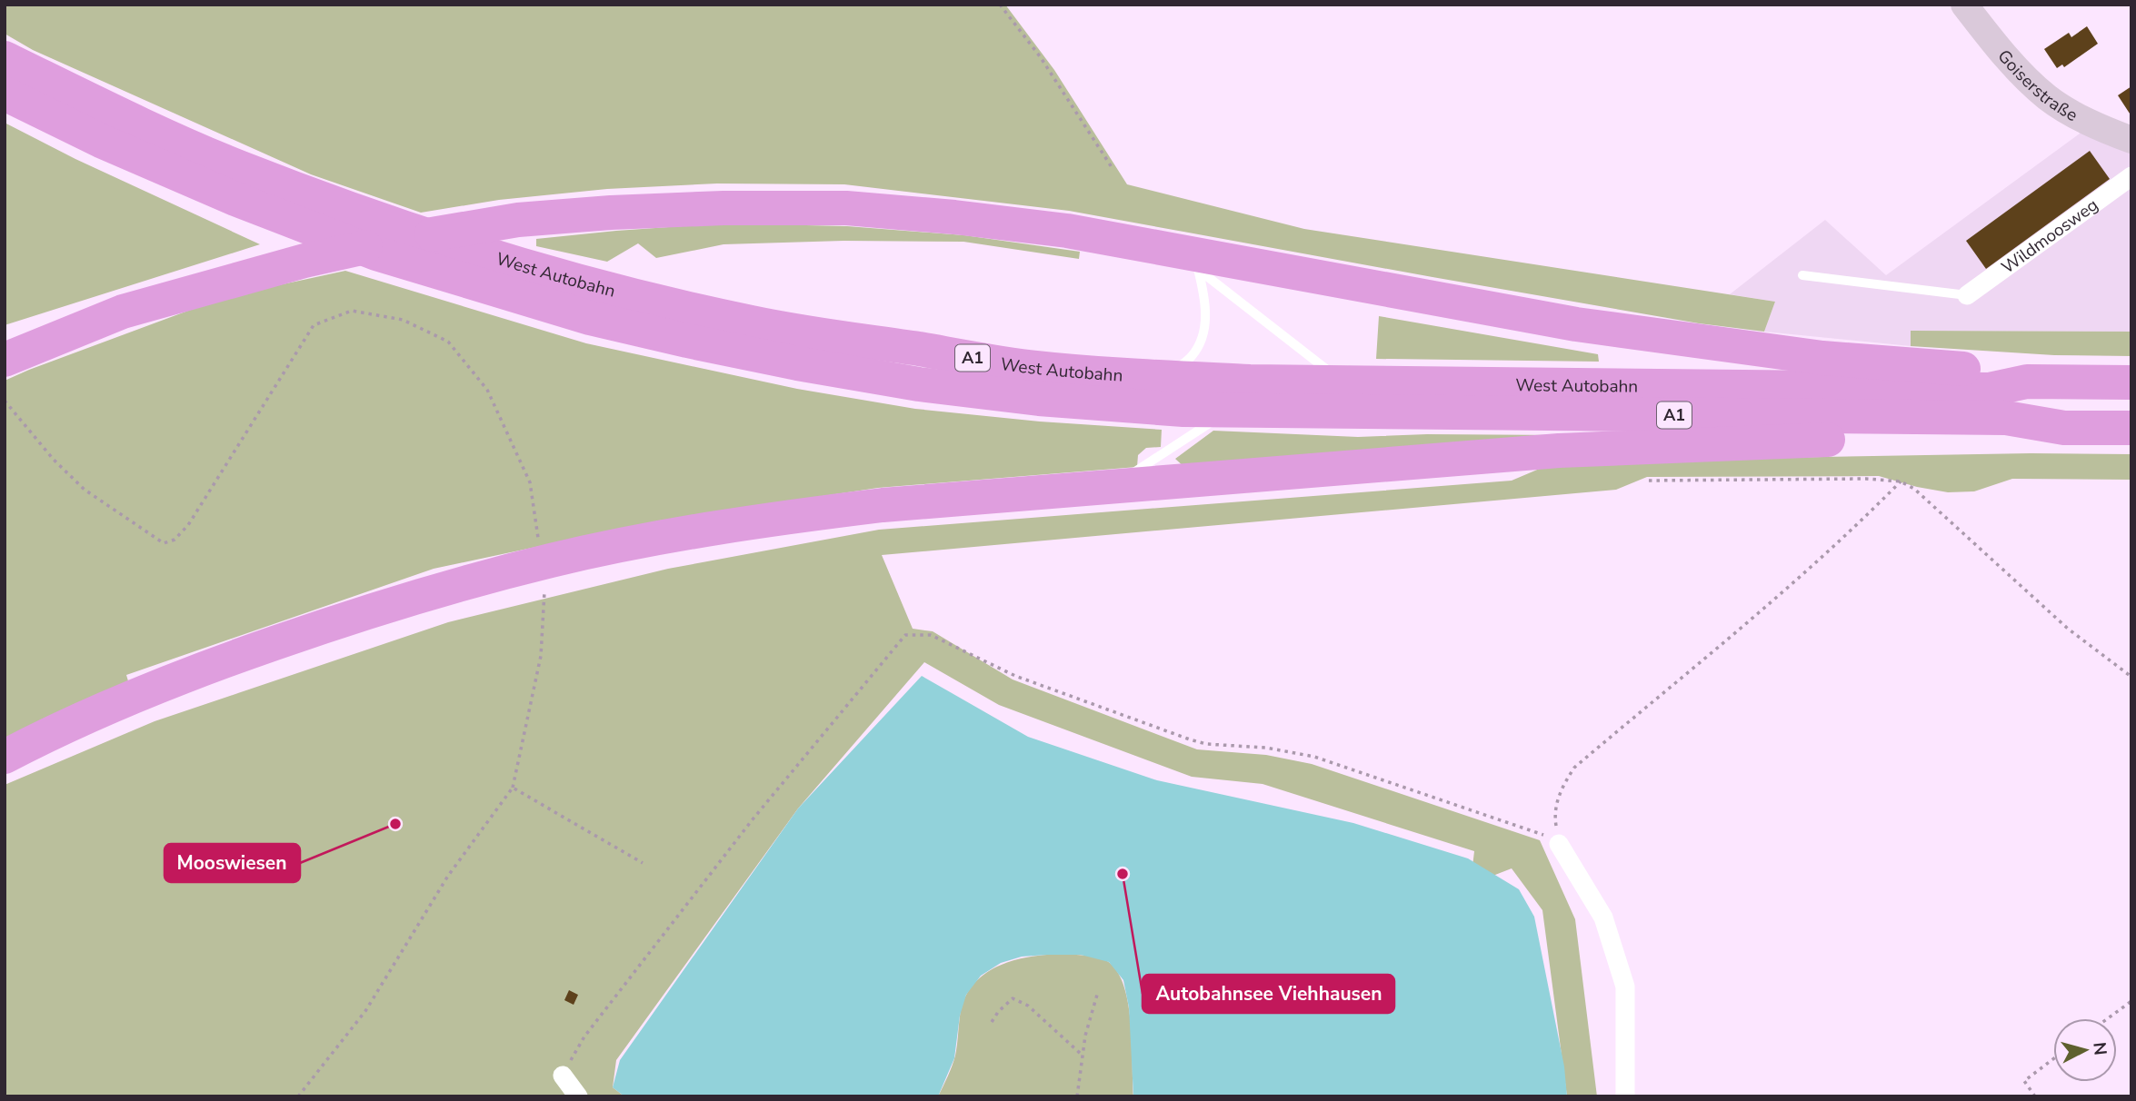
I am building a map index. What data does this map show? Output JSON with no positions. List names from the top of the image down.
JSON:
{
  "streets": {
    "highway": ["West Autobahn", "A1"],
    "street": ["Goiserstraße", "Wildmoosweg"]
  },
  "places": ["Mooswiesen", "Autobahnsee Viehhausen"],
  "north": "right"
}
